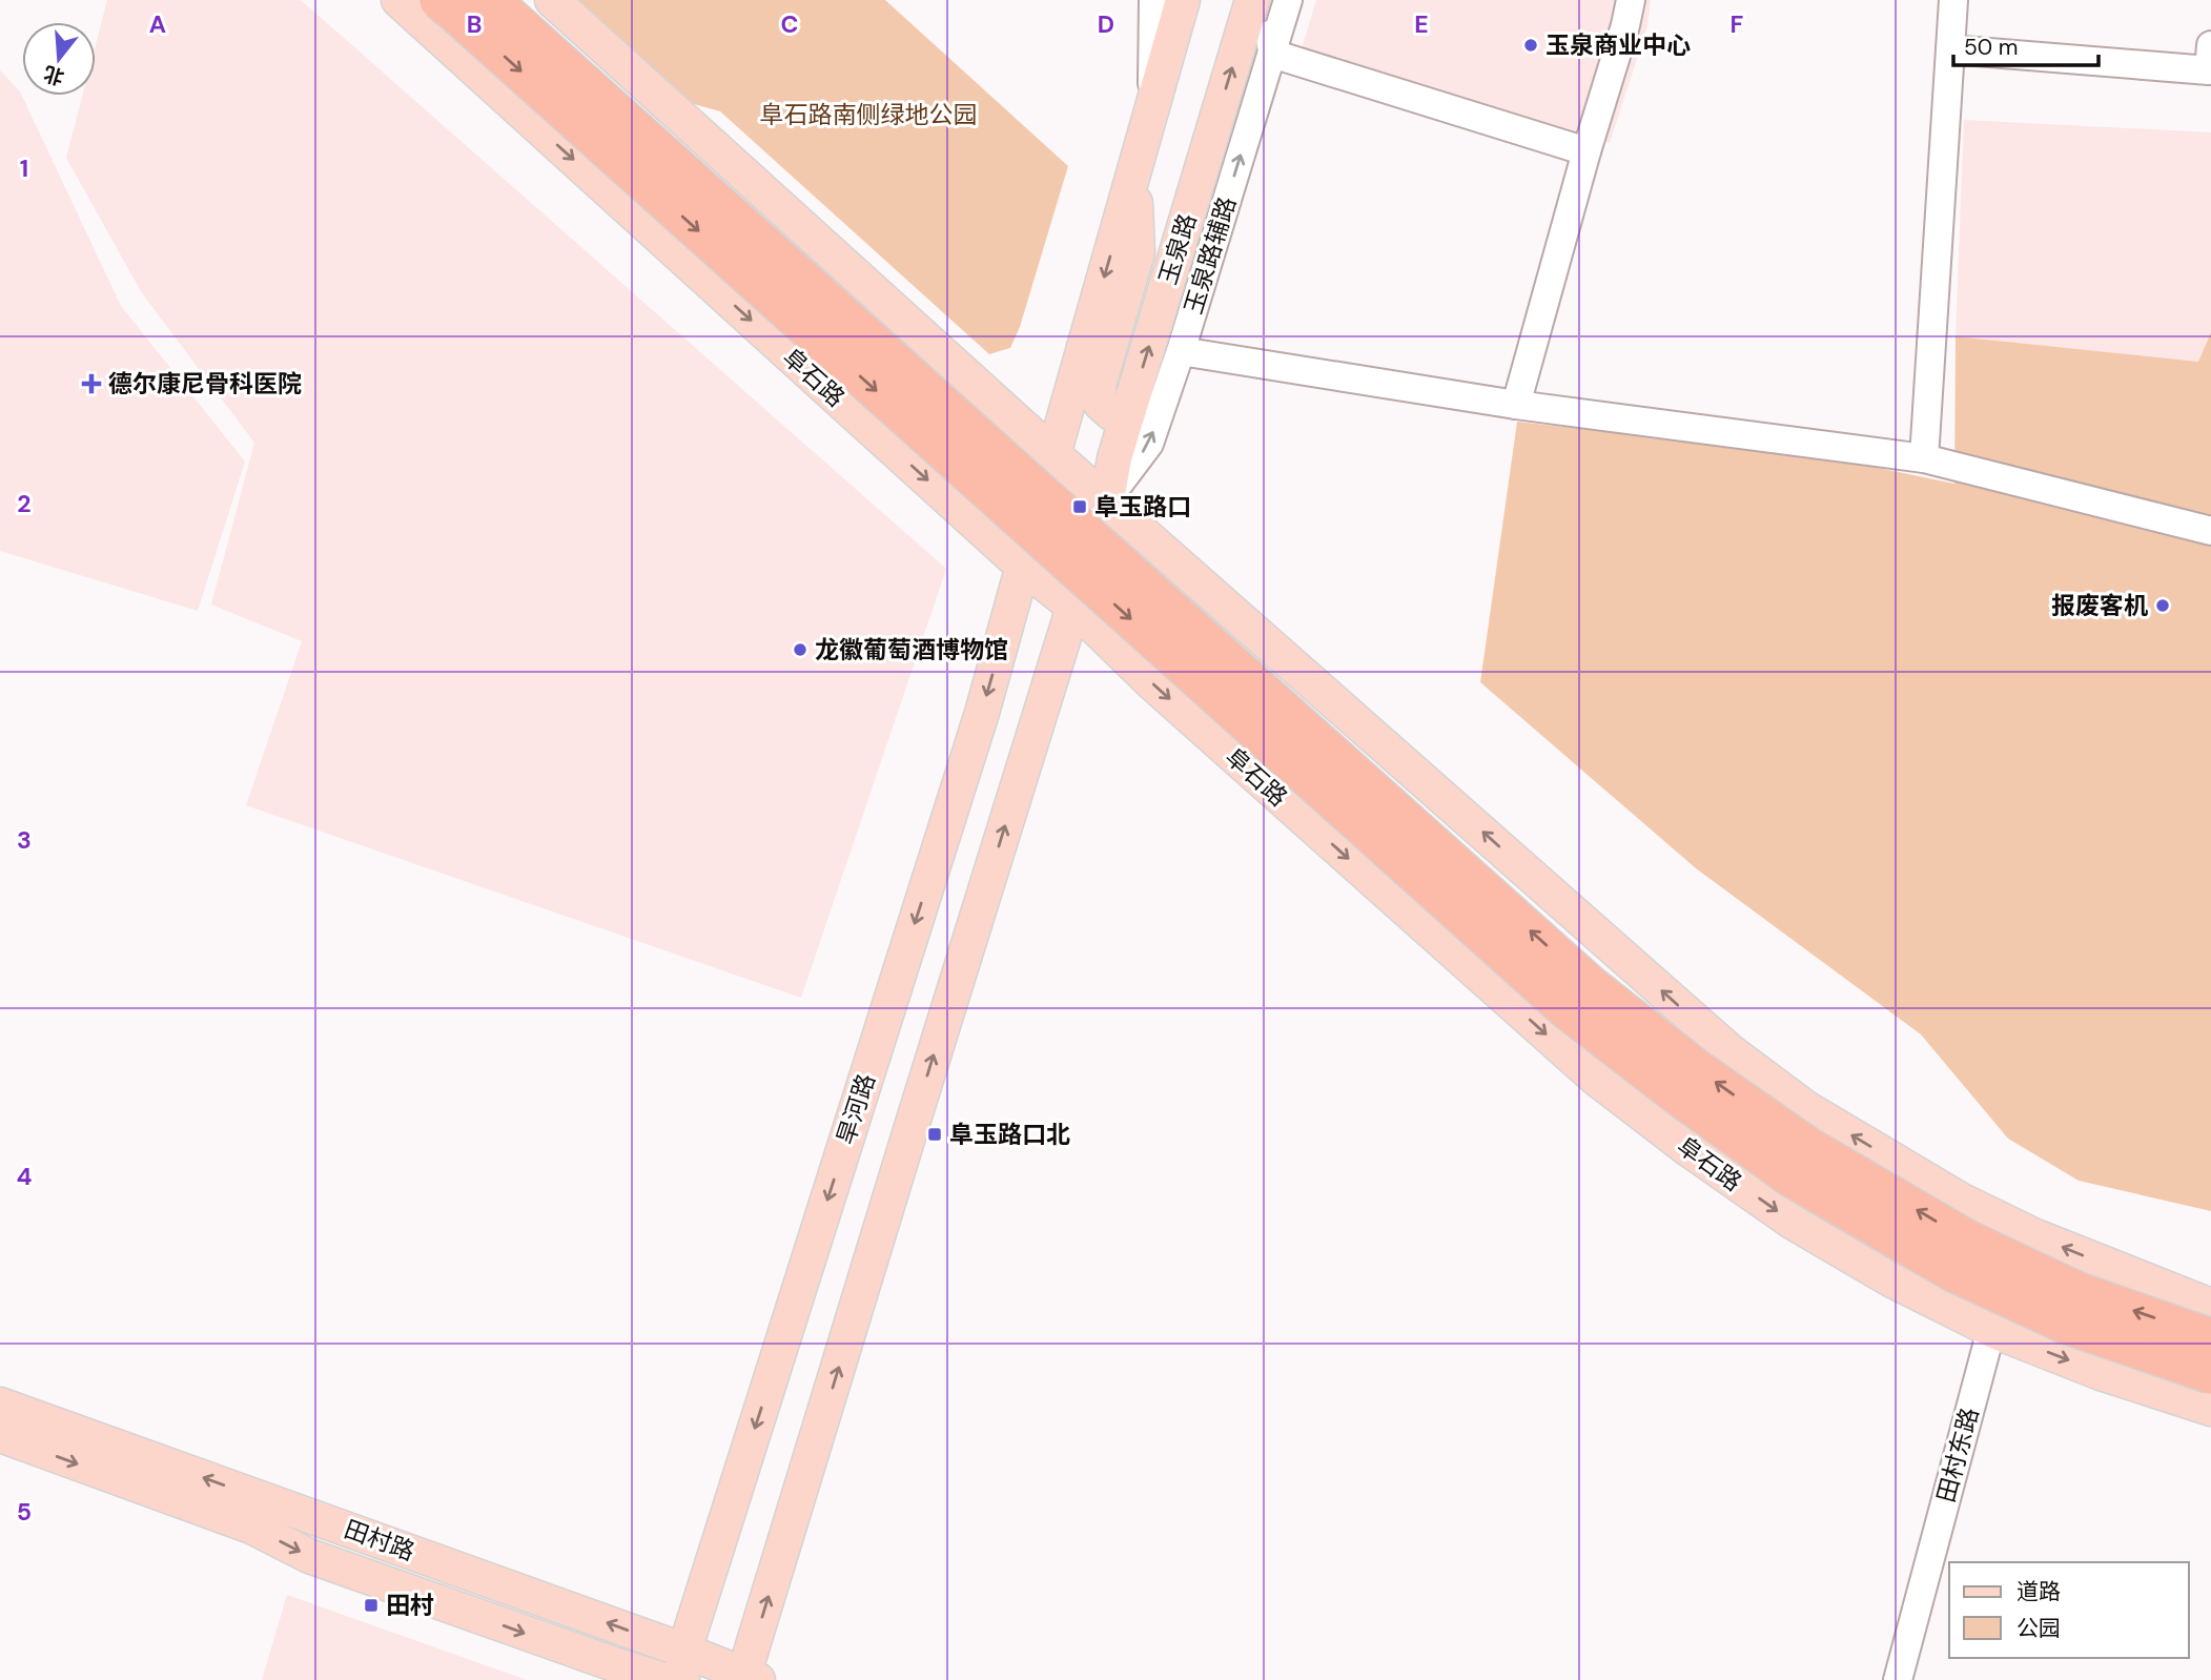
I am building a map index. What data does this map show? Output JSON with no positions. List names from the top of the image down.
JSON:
{
  "streets": {
    "highway": ["阜石路"],
    "main road": ["玉泉路", "旱河路", "田村路"],
    "street": ["玉泉路辅路", "田村东路"]
  },
  "crossings": [
    ["玉泉路", "玉泉路辅路"],
    ["玉泉路", "阜石路"],
    ["阜石路", "旱河路"],
    ["阜石路", "田村东路"],
    ["旱河路", "田村路"]
  ],
  "one_way": ["玉泉路辅路"],
  "parks": ["阜石路南侧绿地公园"],
  "places": {
    "other": ["玉泉商业中心", "报废客机", "龙徽葡萄酒博物馆"],
    "health": ["德尔康尼骨科医院"],
    "transit": ["阜玉路口", "阜玉路口北", "田村"]
  },
  "legend": ["道路", "公园"],
  "scale_bar": "50 m",
  "north": "bottom",
  "grid": {
    "columns": [
      "A",
      "B",
      "C",
      "D",
      "E",
      "F"
    ],
    "rows": [
      "1",
      "2",
      "3",
      "4",
      "5"
    ]
  }
}
